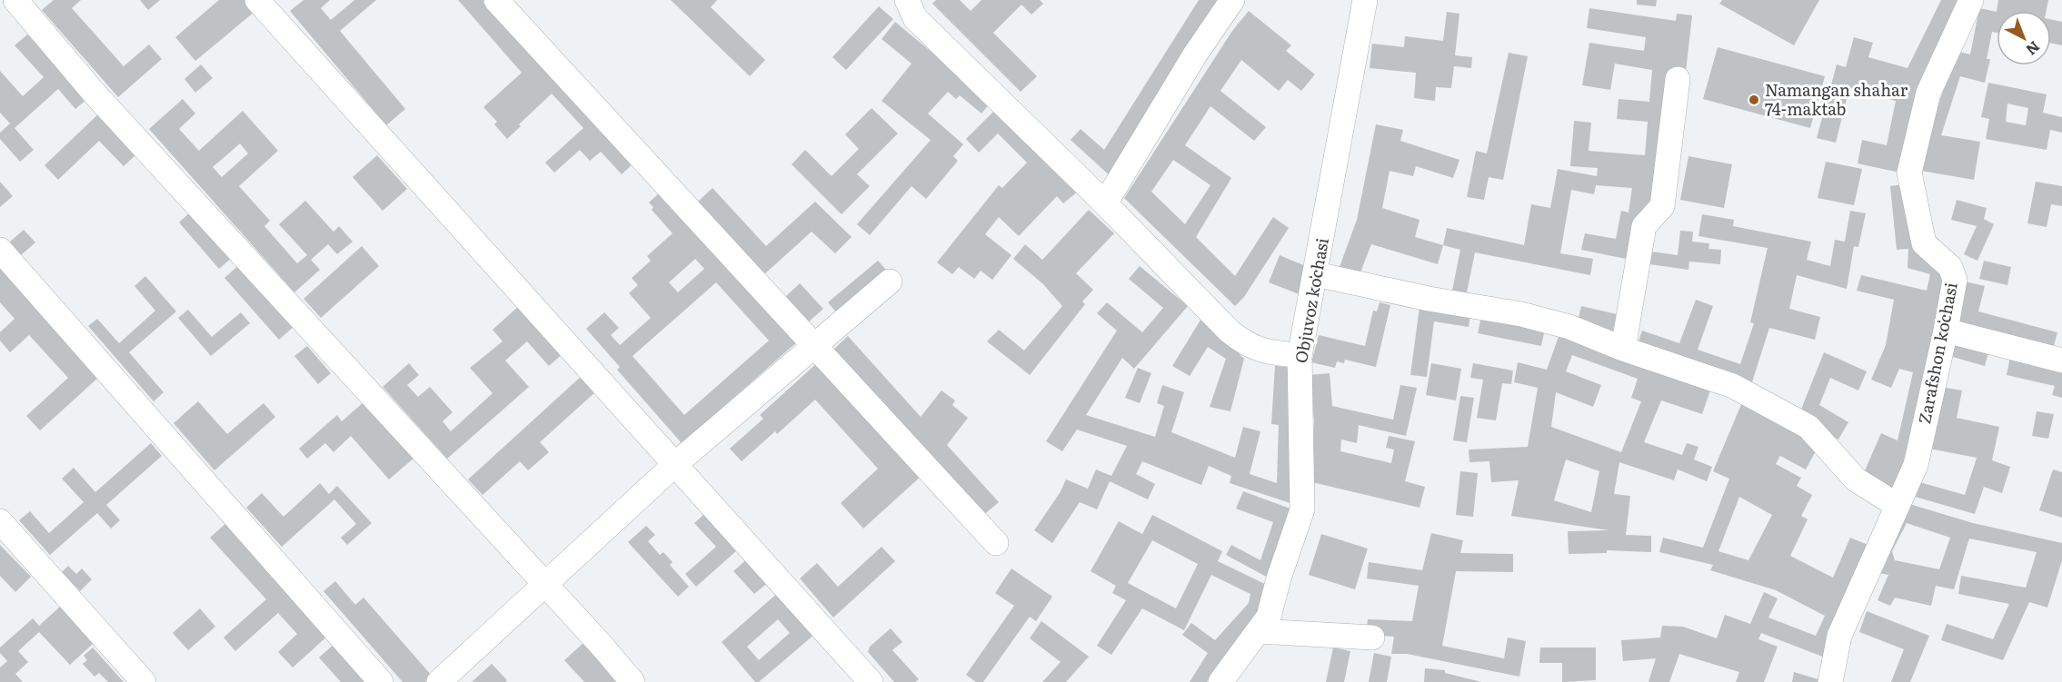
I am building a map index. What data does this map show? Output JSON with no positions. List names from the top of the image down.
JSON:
{
  "streets": {
    "street": ["Objuvoz koʻchasi", "Zarafshon koʻchasi"]
  },
  "places": ["Namangan shahar 74-maktab"],
  "north": "bottom right"
}
